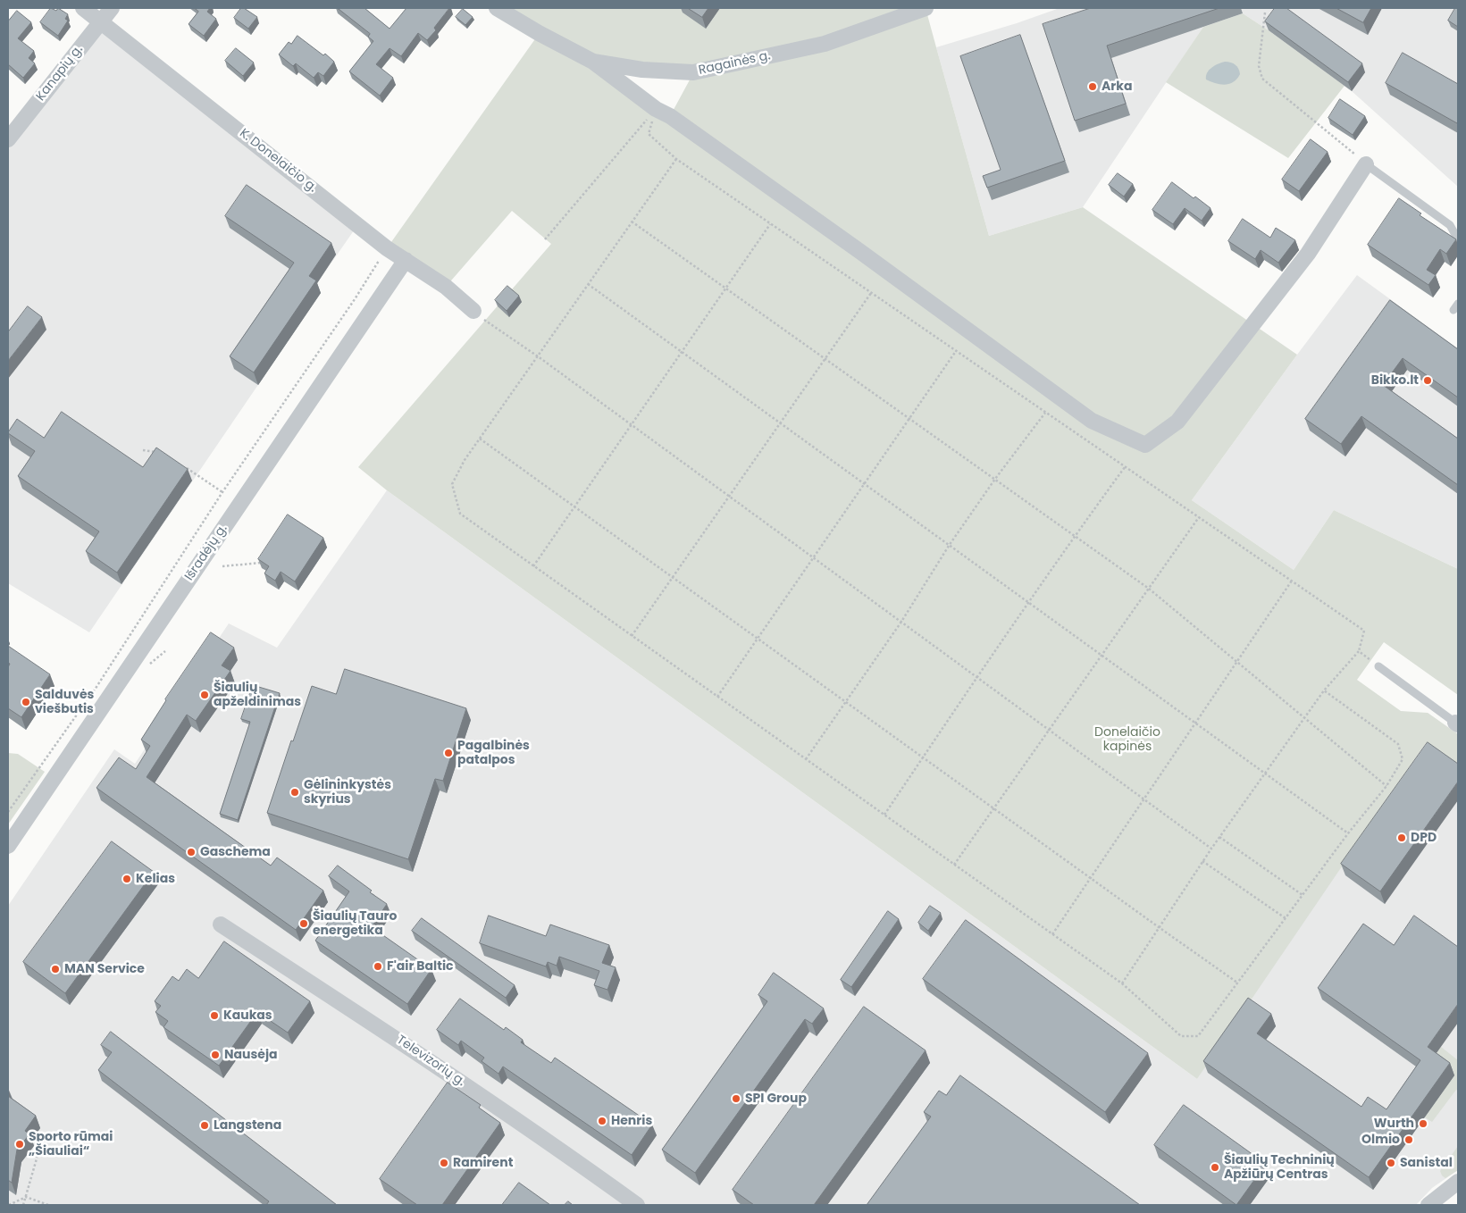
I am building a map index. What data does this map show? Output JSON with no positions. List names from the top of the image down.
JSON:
{
  "streets": {
    "street": [
      "Ragainės g.",
      "Kanapių g.",
      "K. Donelaičio g.",
      "Išradėjų g.",
      "Televizorių g."
    ]
  },
  "crossings": [
    ["Kanapių g.", "K. Donelaičio g."],
    ["K. Donelaičio g.", "Išradėjų g."]
  ],
  "parks": ["Donelaičio kapinės"],
  "places": [
    "Arka",
    "Bikko.lt",
    "Šiaulių apželdinimas",
    "Salduvės viešbutis",
    "Pagalbinės patalpos",
    "Gėlininkystės skyrius",
    "DPD",
    "Gaschema",
    "Kelias",
    "Šiaulių Tauro energetika",
    "F'air Baltic",
    "MAN Service",
    "Kaukas",
    "Nausėja",
    "SPI Group",
    "Henris",
    "Wurth",
    "Langstena",
    "Olmio",
    "Sporto rūmai „Šiauliai“",
    "Ramirent",
    "Sanistal",
    "Šiaulių Techninių Apžiūrų Centras"
  ]
}
